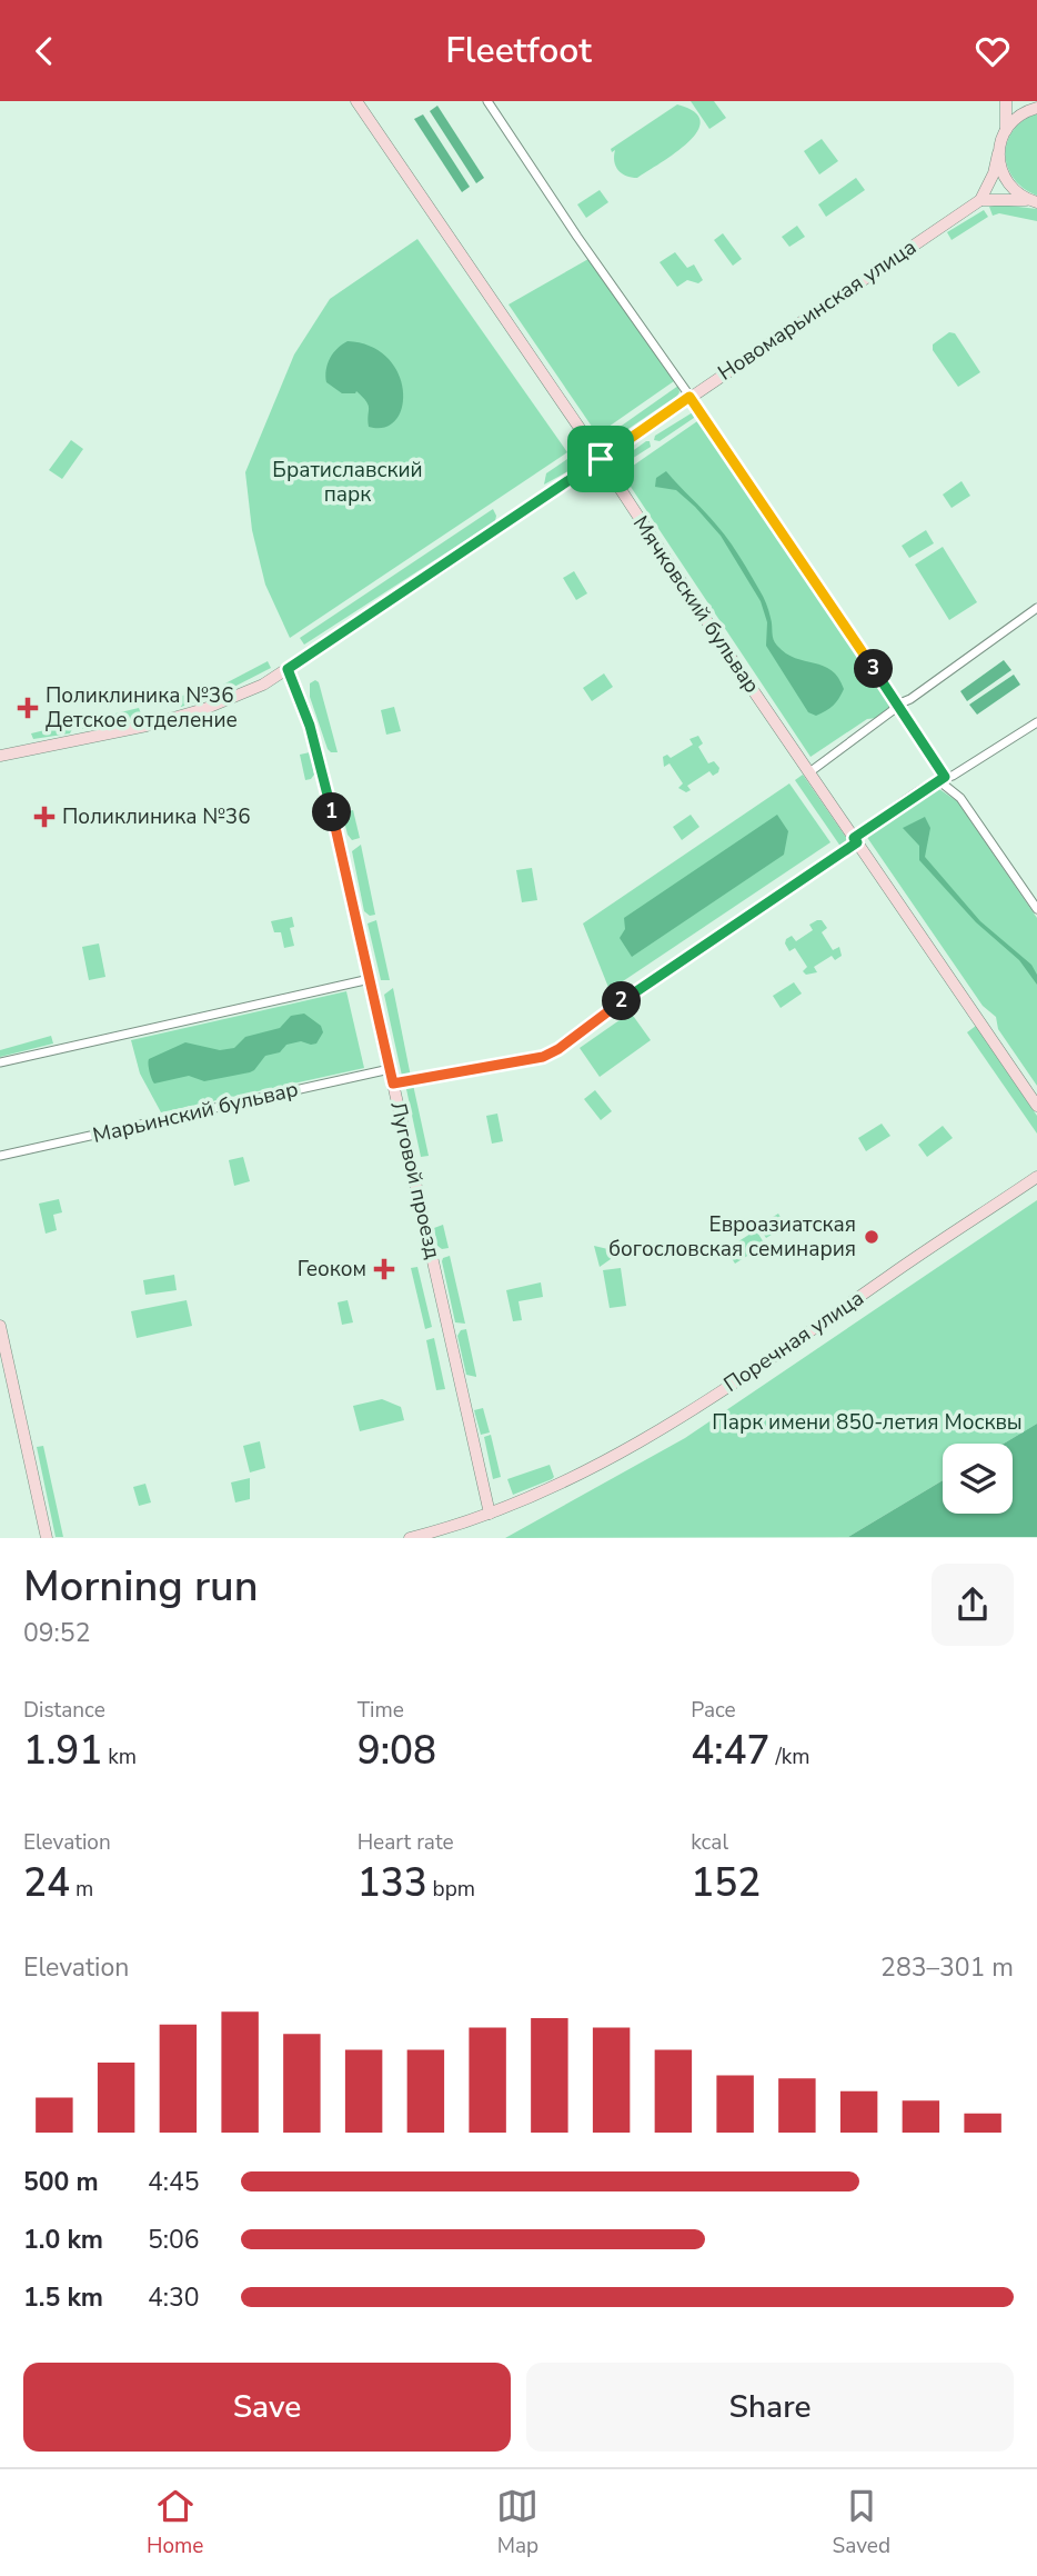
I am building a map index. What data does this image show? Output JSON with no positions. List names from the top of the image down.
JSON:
{
  "streets": {
    "street": [
      "Новомарьинская улица",
      "Мячковский бульвар",
      "Марьинский бульвар",
      "Луговой проезд",
      "Поречная улица"
    ]
  },
  "crossings": [
    ["Новомарьинская улица", "Мячковский бульвар"],
    ["Новомарьинская улица", "Луговой проезд"],
    ["Марьинский бульвар", "Луговой проезд"],
    ["Луговой проезд", "Поречная улица"]
  ],
  "parks": ["Братиславский парк", "Парк имени 850-летия Москвы"],
  "places": {
    "health": ["Поликлиника №36 Детское отделение", "Поликлиника №36", "Геоком"],
    "other": ["Евроазиатская богословская семинария"]
  },
  "page": {
    "header": "Fleetfoot",
    "pins": ["3", "1", "2"],
    "heading": ["Morning run", "09:52"],
    "stats": [
      ["Distance", "1.91 km"],
      ["Time", "9:08"],
      ["Pace", "4:47 /km"],
      ["Elevation", "24 m"],
      ["Heart rate", "133 bpm"],
      ["kcal", "152"]
    ],
    "chart": ["Elevation", "283–301 m"],
    "list": [
      {
        "name": "500 m",
        "note": "4:45"
      },
      {
        "name": "1.0 km",
        "note": "5:06"
      },
      {
        "name": "1.5 km",
        "note": "4:30"
      }
    ],
    "buttons": ["Save", "Share"],
    "tabs": ["Home", "Map", "Saved"]
  }
}
